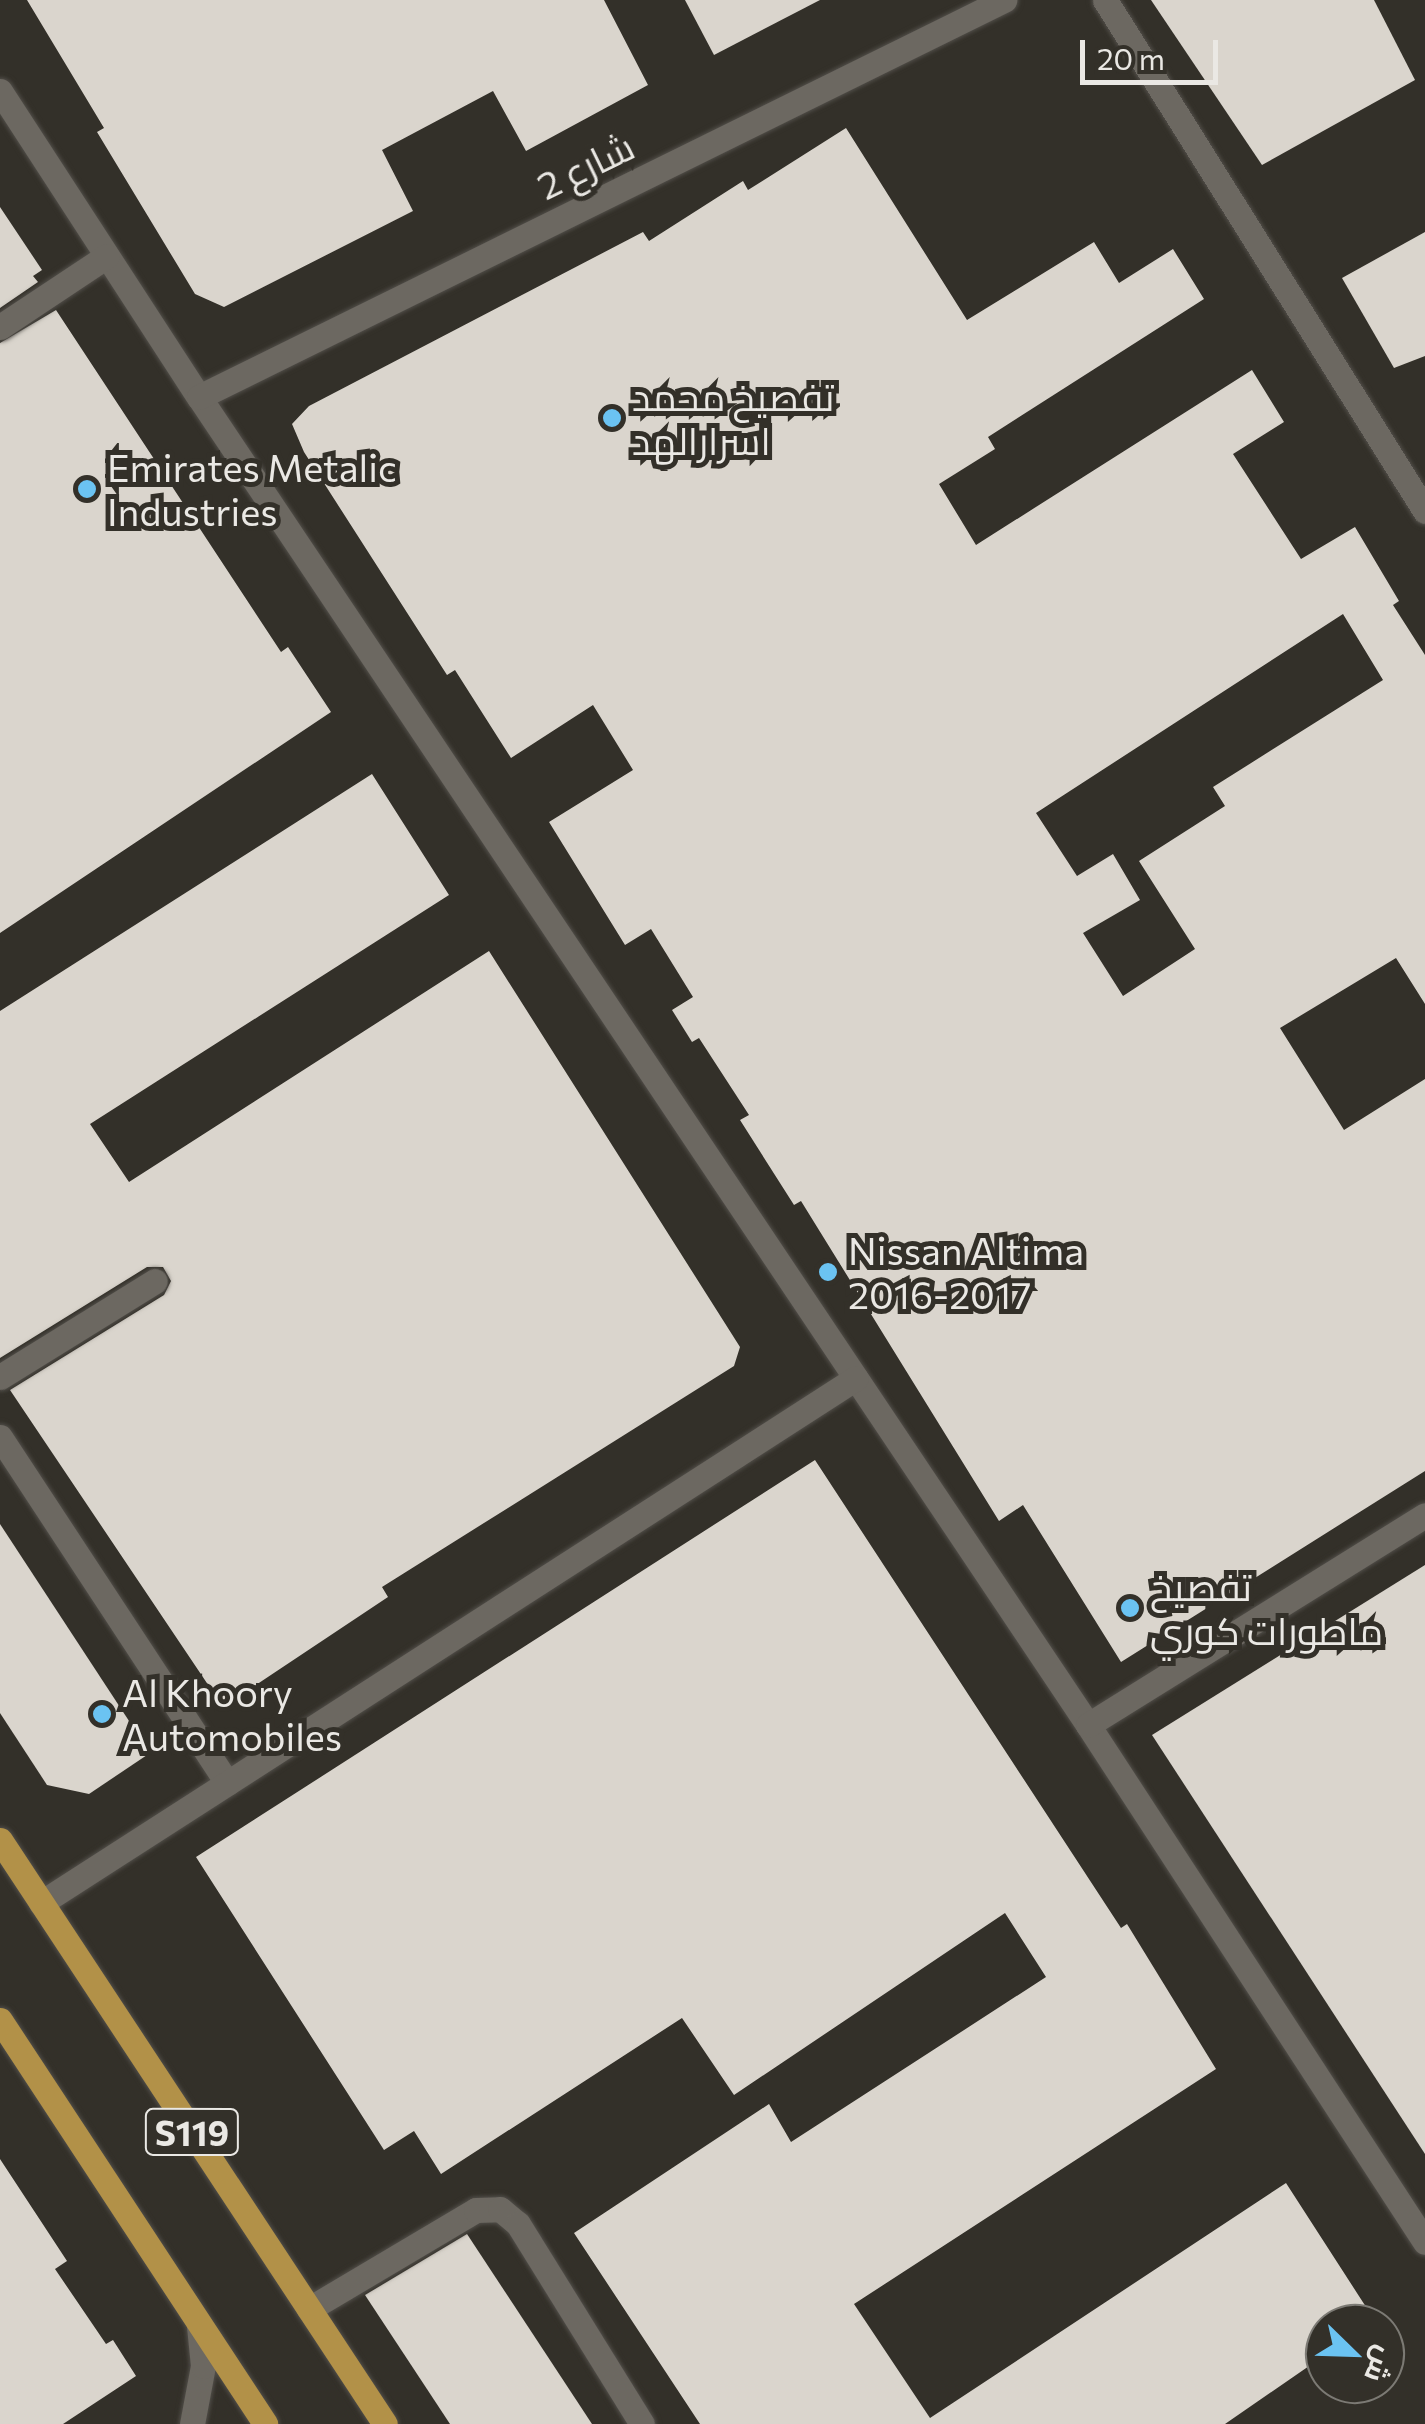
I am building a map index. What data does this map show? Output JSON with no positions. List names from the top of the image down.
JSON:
{
  "streets": {
    "main road": ["S119"],
    "street": ["شارع 2"]
  },
  "places": [
    "تفصيخ محمد اسرارالهد",
    "Emirates Metalic Industries",
    "Nissan Altima 2016-2017",
    "تفصيخ ماطورات كوري",
    "Al Khoory Automobiles"
  ],
  "scale_bar": "20 m",
  "north": "bottom right"
}
